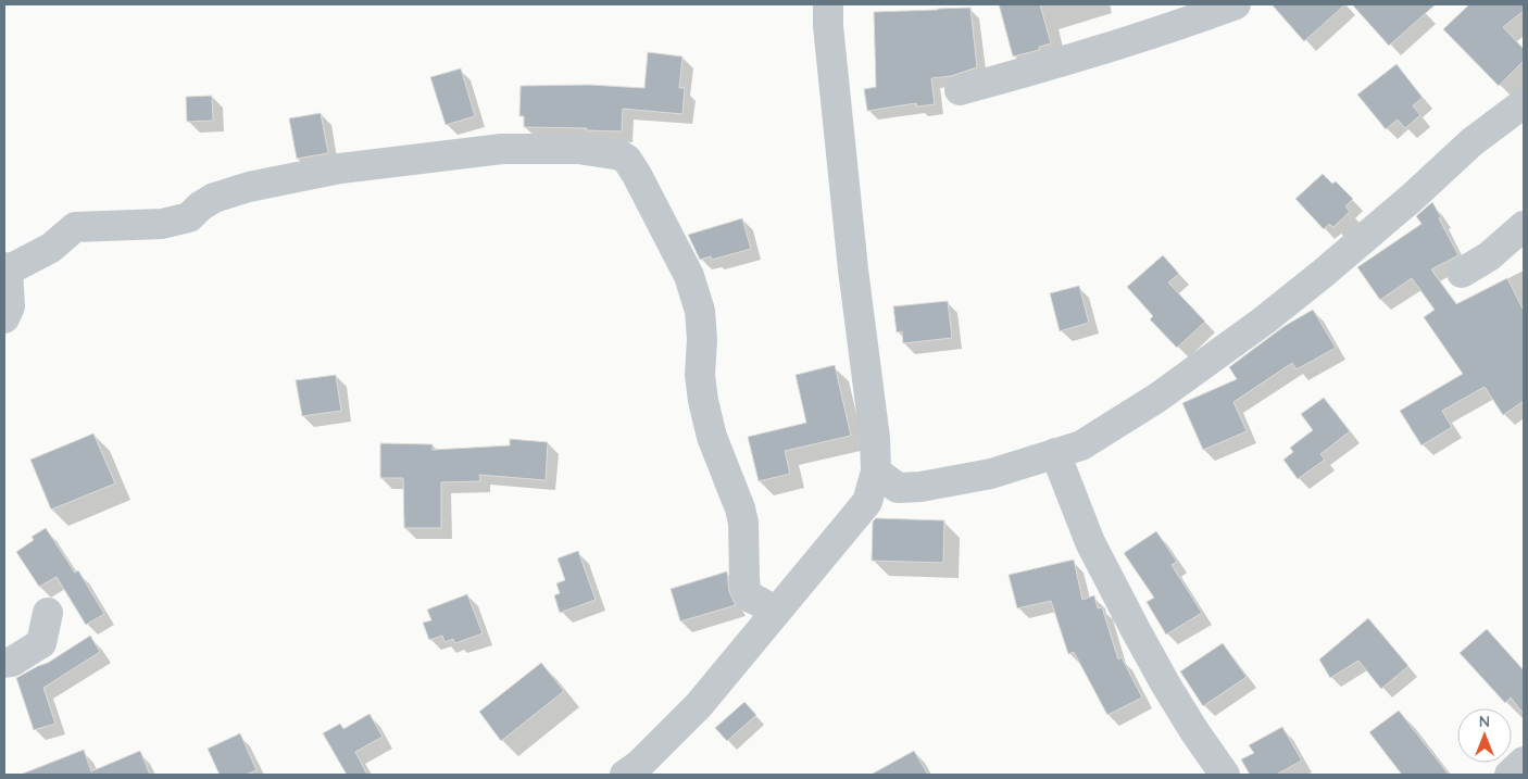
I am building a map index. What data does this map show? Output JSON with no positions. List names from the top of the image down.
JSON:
{
  "north": "top"
}
